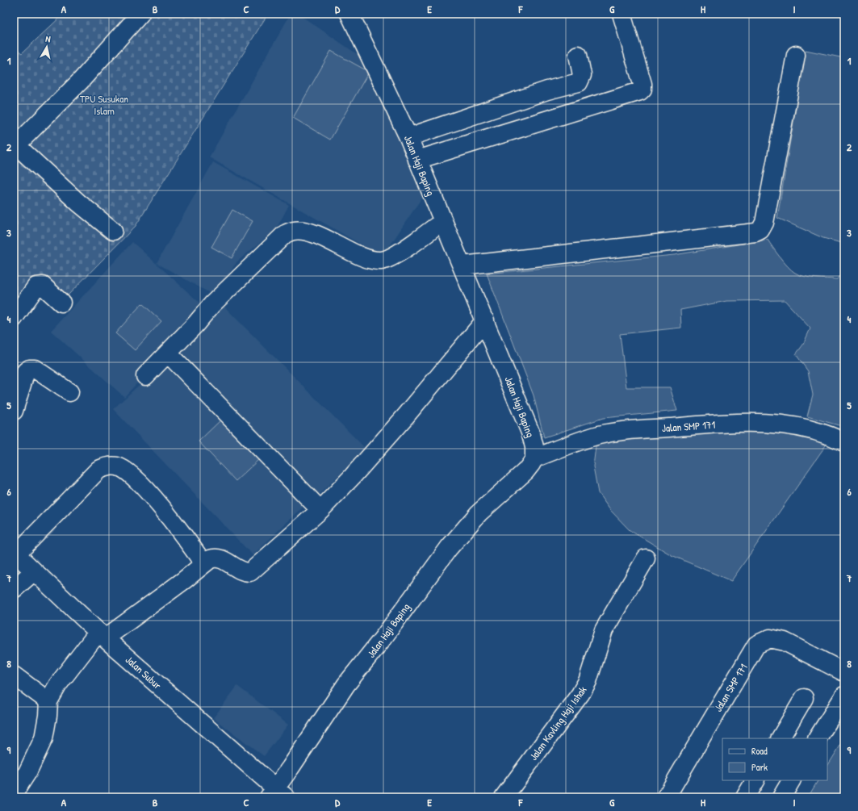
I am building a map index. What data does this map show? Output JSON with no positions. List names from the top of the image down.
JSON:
{
  "streets": {
    "street": [
      "Jalan Haji Baping",
      "Jalan SMP 171",
      "Jalan Subur",
      "Jalan Kavling Haji Ishak"
    ]
  },
  "crossings": [
    ["Jalan Haji Baping", "Jalan SMP 171"],
    ["Jalan Haji Baping", "Jalan Subur"]
  ],
  "parks": ["TPU Susukan Islam"],
  "legend": ["Road", "Park"],
  "north": "top",
  "grid": {
    "columns": [
      "A",
      "B",
      "C",
      "D",
      "E",
      "F",
      "G",
      "H",
      "I"
    ],
    "rows": [
      "1",
      "2",
      "3",
      "4",
      "5",
      "6",
      "7",
      "8",
      "9"
    ]
  }
}
